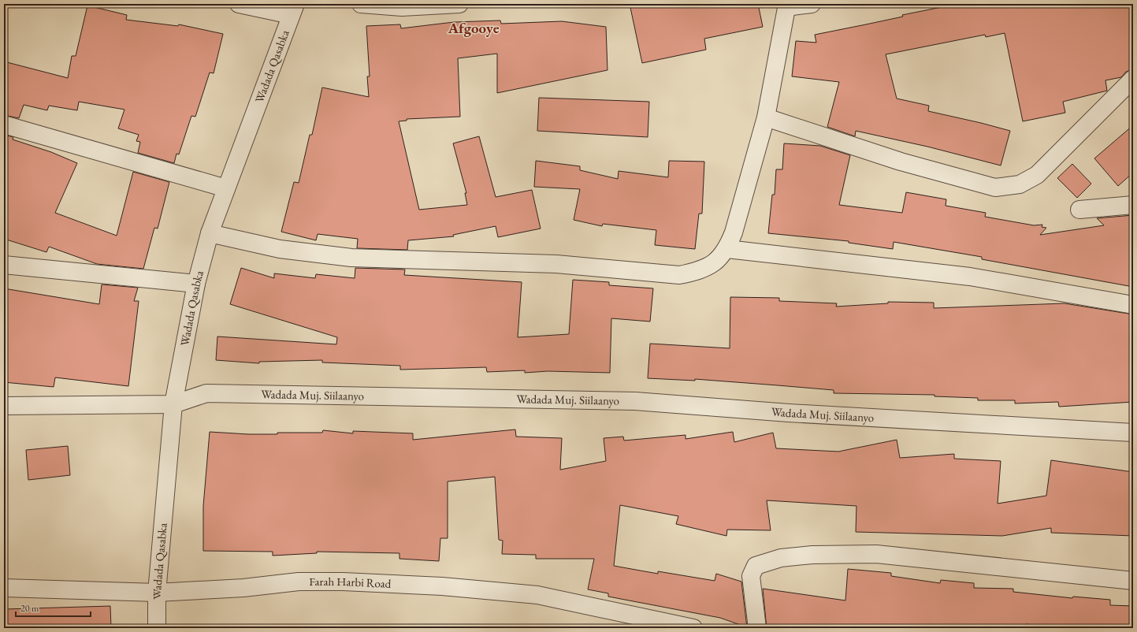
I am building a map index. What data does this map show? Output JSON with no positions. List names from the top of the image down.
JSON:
{
  "streets": {
    "street": ["Wadada Qasabka", "Wadada Muj. Siilaanyo", "Farah Harbi Road"]
  },
  "crossings": [
    ["Wadada Qasabka", "Wadada Muj. Siilaanyo"],
    ["Wadada Qasabka", "Farah Harbi Road"]
  ],
  "districts": ["Afgooye"],
  "scale_bar": "20 m"
}
